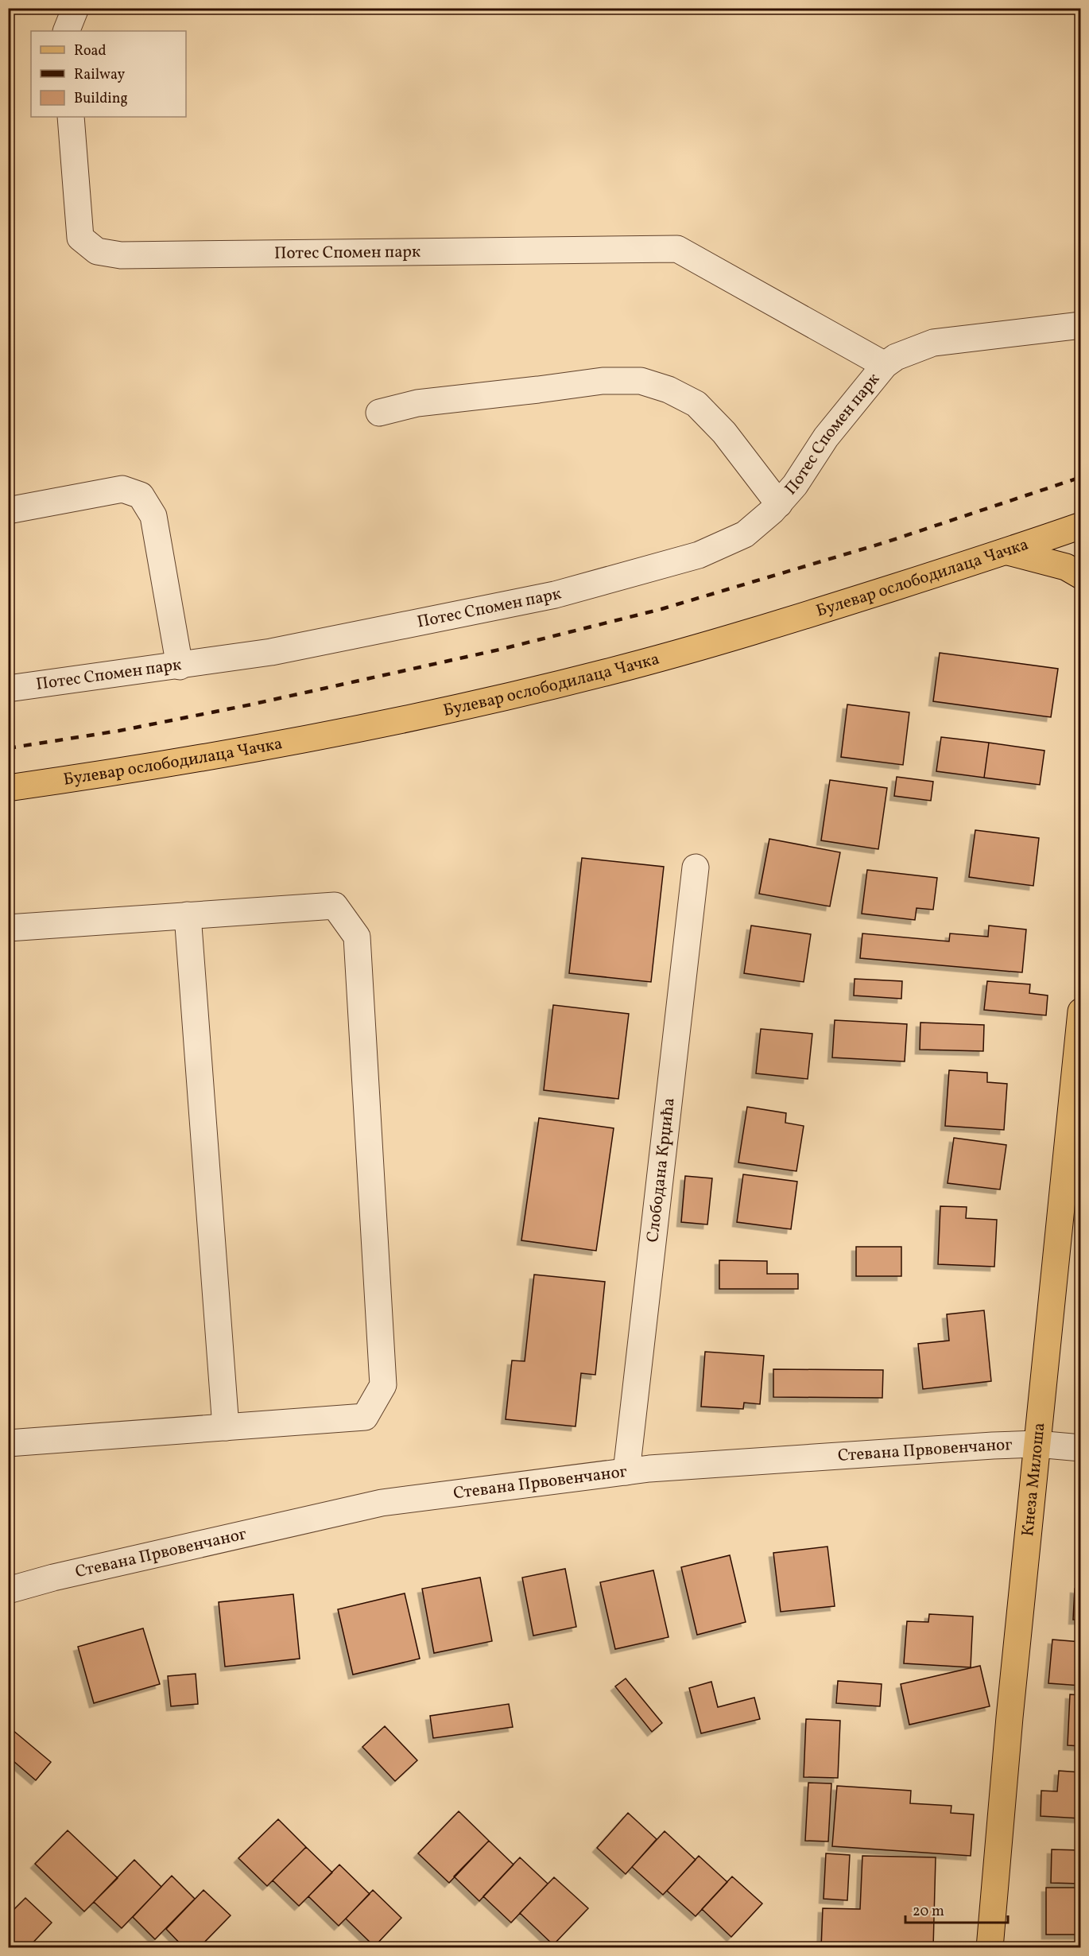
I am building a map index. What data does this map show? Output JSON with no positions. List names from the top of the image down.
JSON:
{
  "streets": {
    "main road": ["Булевар ослободилаца Чачка", "Кнеза Милоша"],
    "street": ["Потес Спомен парк", "Слободана Крџића", "Стевана Првовенчаног"]
  },
  "crossings": [
    ["Слободана Крџића", "Стевана Првовенчаног"],
    ["Стевана Првовенчаног", "Кнеза Милоша"]
  ],
  "legend": ["Road", "Railway", "Building"],
  "scale_bar": "20 m"
}
